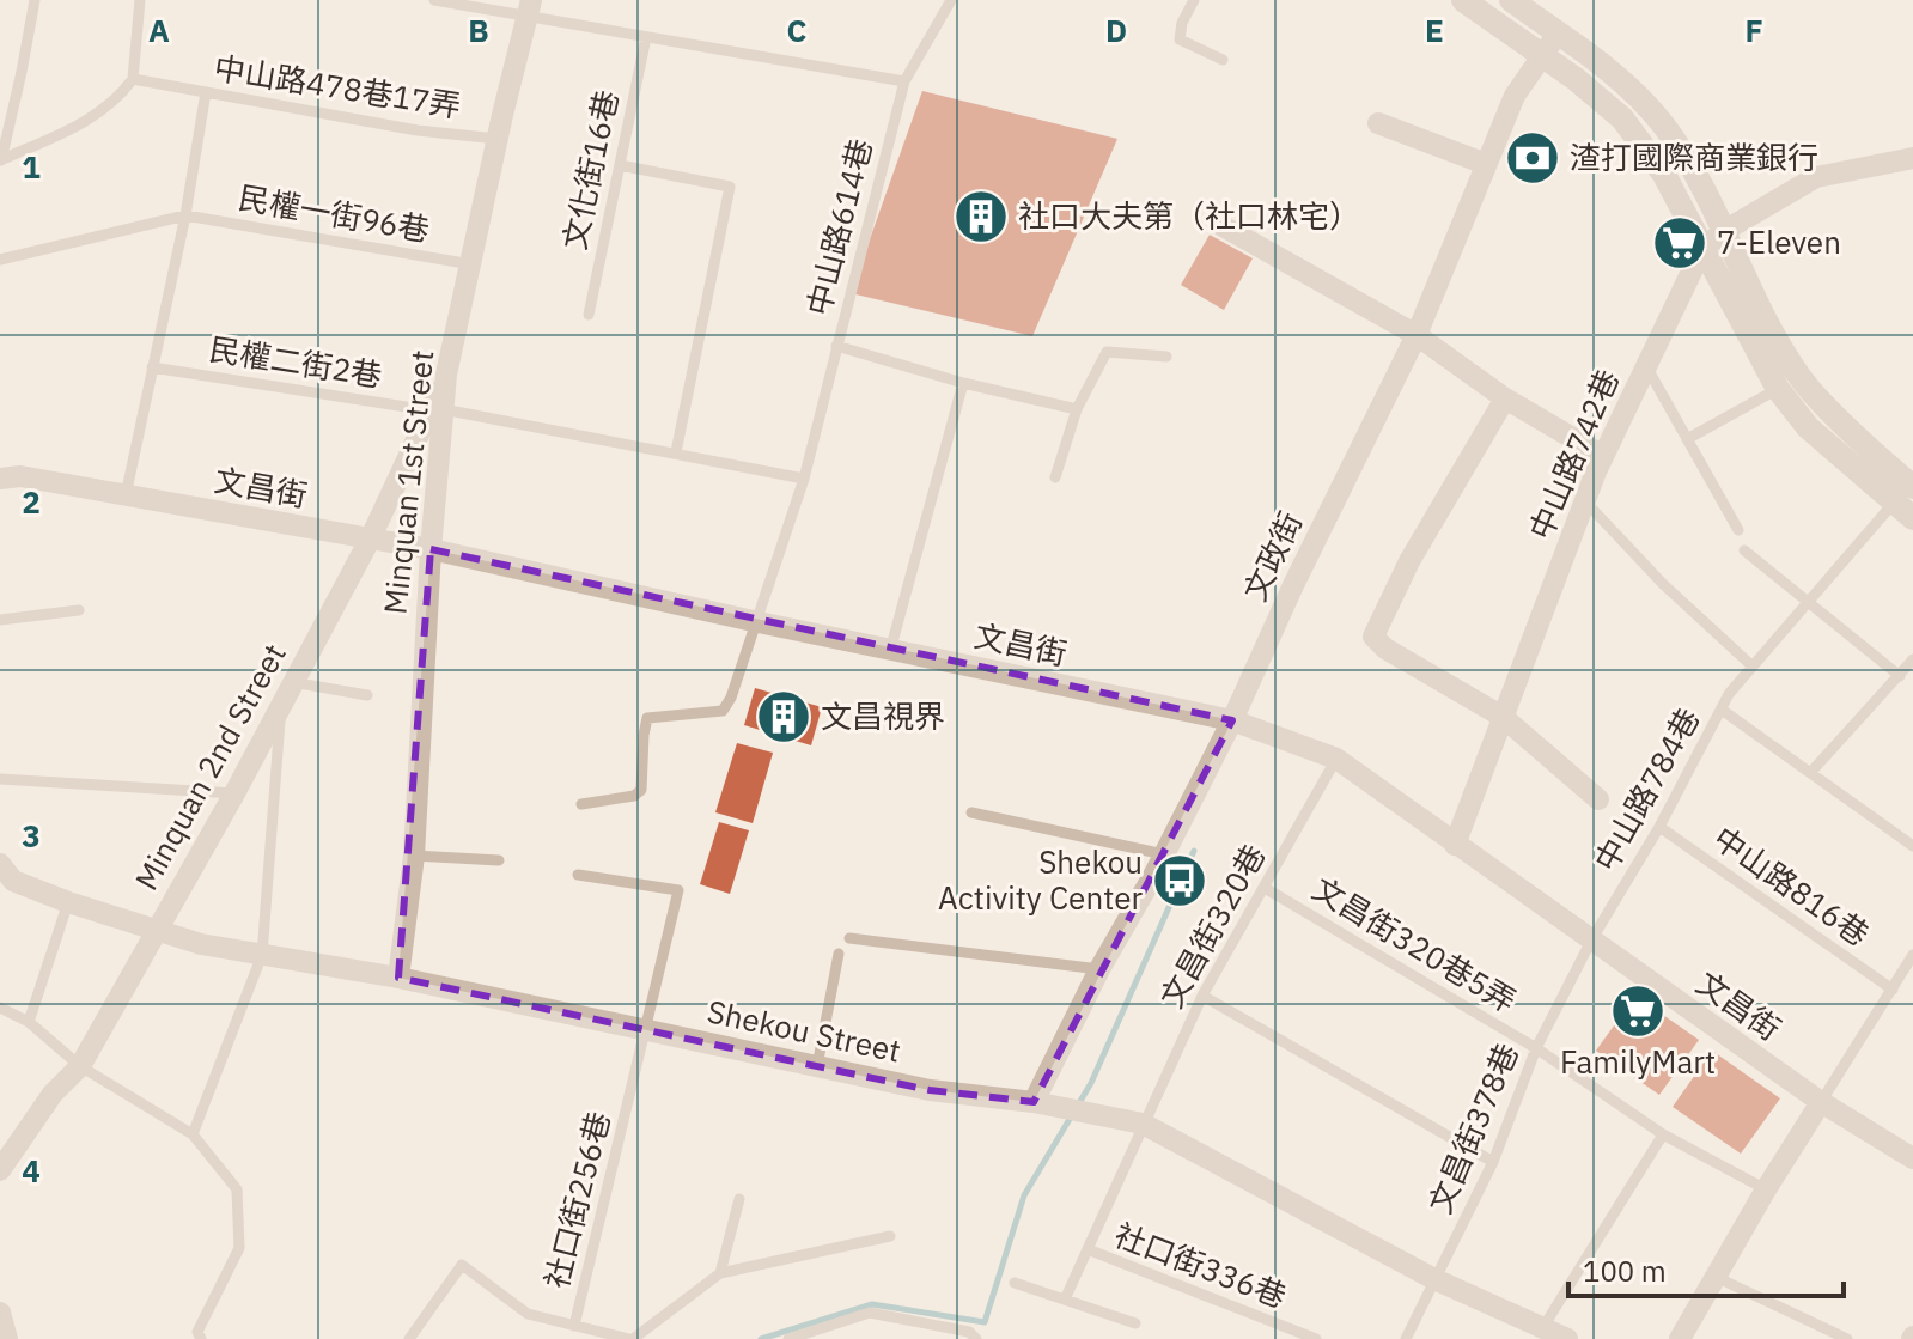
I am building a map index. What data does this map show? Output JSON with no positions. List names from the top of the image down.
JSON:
{
  "streets": {
    "street": [
      "中山路742巷",
      "Minquan 1st Street",
      "文昌街",
      "文政街",
      "Minquan 2nd Street",
      "Shekou Street"
    ],
    "lane": [
      "中山路478巷17弄",
      "文化街16巷",
      "民權一街96巷",
      "中山路614巷",
      "民權二街2巷",
      "中山路784巷",
      "中山路816巷",
      "文昌街320巷",
      "文昌街320巷5弄",
      "文昌街378巷",
      "社口街256巷",
      "社口街336巷"
    ]
  },
  "crossings": [
    ["中山路478巷17弄", "Minquan 1st Street"],
    ["民權一街96巷", "Minquan 1st Street"],
    ["中山路614巷", "文昌街"],
    ["民權二街2巷", "Minquan 1st Street"],
    ["民權二街2巷", "Minquan 2nd Street"],
    ["中山路742巷", "文昌街"],
    ["Minquan 1st Street", "文昌街"],
    ["Minquan 1st Street", "Minquan 2nd Street"],
    ["Minquan 1st Street", "Shekou Street"],
    ["文昌街", "文政街"],
    ["文昌街", "Minquan 2nd Street"],
    ["文昌街", "中山路784巷"],
    ["文昌街", "文昌街320巷"],
    ["文昌街", "文昌街378巷"],
    ["文政街", "Shekou Street"],
    ["Minquan 2nd Street", "Shekou Street"],
    ["中山路784巷", "中山路816巷"],
    ["中山路784巷", "文昌街378巷"],
    ["文昌街320巷", "文昌街320巷5弄"],
    ["文昌街320巷", "Shekou Street"],
    ["文昌街320巷", "社口街336巷"],
    ["文昌街320巷5弄", "文昌街378巷"],
    ["Shekou Street", "文昌街378巷"],
    ["Shekou Street", "社口街256巷"],
    ["Shekou Street", "社口街336巷"]
  ],
  "places": {
    "bank": ["渣打國際商業銀行"],
    "building": ["社口大夫第（社口林宅）", "文昌視界"],
    "supermarket": ["7-Eleven", "FamilyMart"],
    "bus stop": ["Shekou Activity Center"]
  },
  "scale_bar": "100 m",
  "grid": {
    "columns": [
      "A",
      "B",
      "C",
      "D",
      "E",
      "F"
    ],
    "rows": [
      "1",
      "2",
      "3",
      "4"
    ]
  }
}
